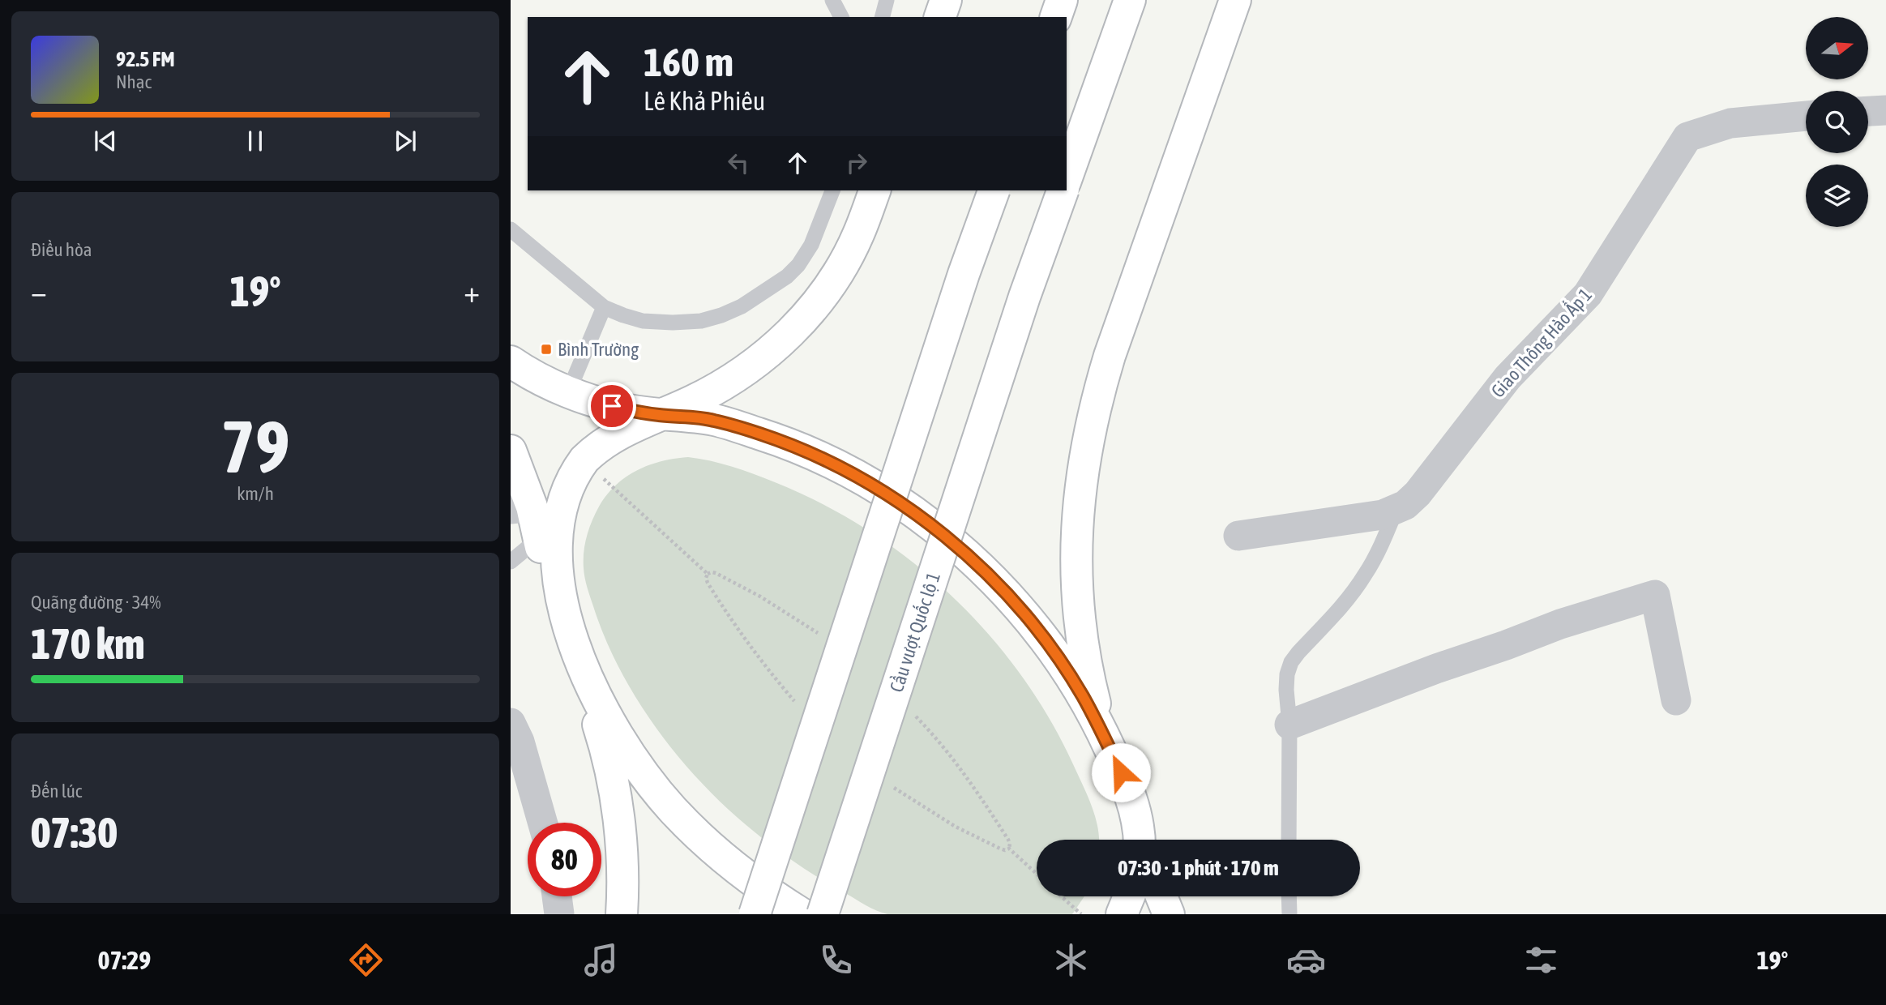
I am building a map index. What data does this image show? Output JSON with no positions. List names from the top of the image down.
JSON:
{
  "streets": {
    "highway": ["Cầu vượt Quốc lộ 1"],
    "street": ["Giao Thông Hào Ấp 1"]
  },
  "places": {
    "transit": ["Bình Trường"]
  },
  "north": "right",
  "page": {
    "turn": ["160 m", "Lê Khả Phiêu"],
    "song": ["92.5 FM", "Nhạc"],
    "tile": [
      "Điều hòa",
      ["79", "km/h"],
      ["Quãng đường · 34%", "170 km"],
      ["Đến lúc", "07:30"]
    ],
    "heat": ["−", "19°", "+"],
    "limit": "80",
    "trip": "07:30 · 1 phút · 170 m",
    "tabs": ["07:29", "19°"]
  }
}
